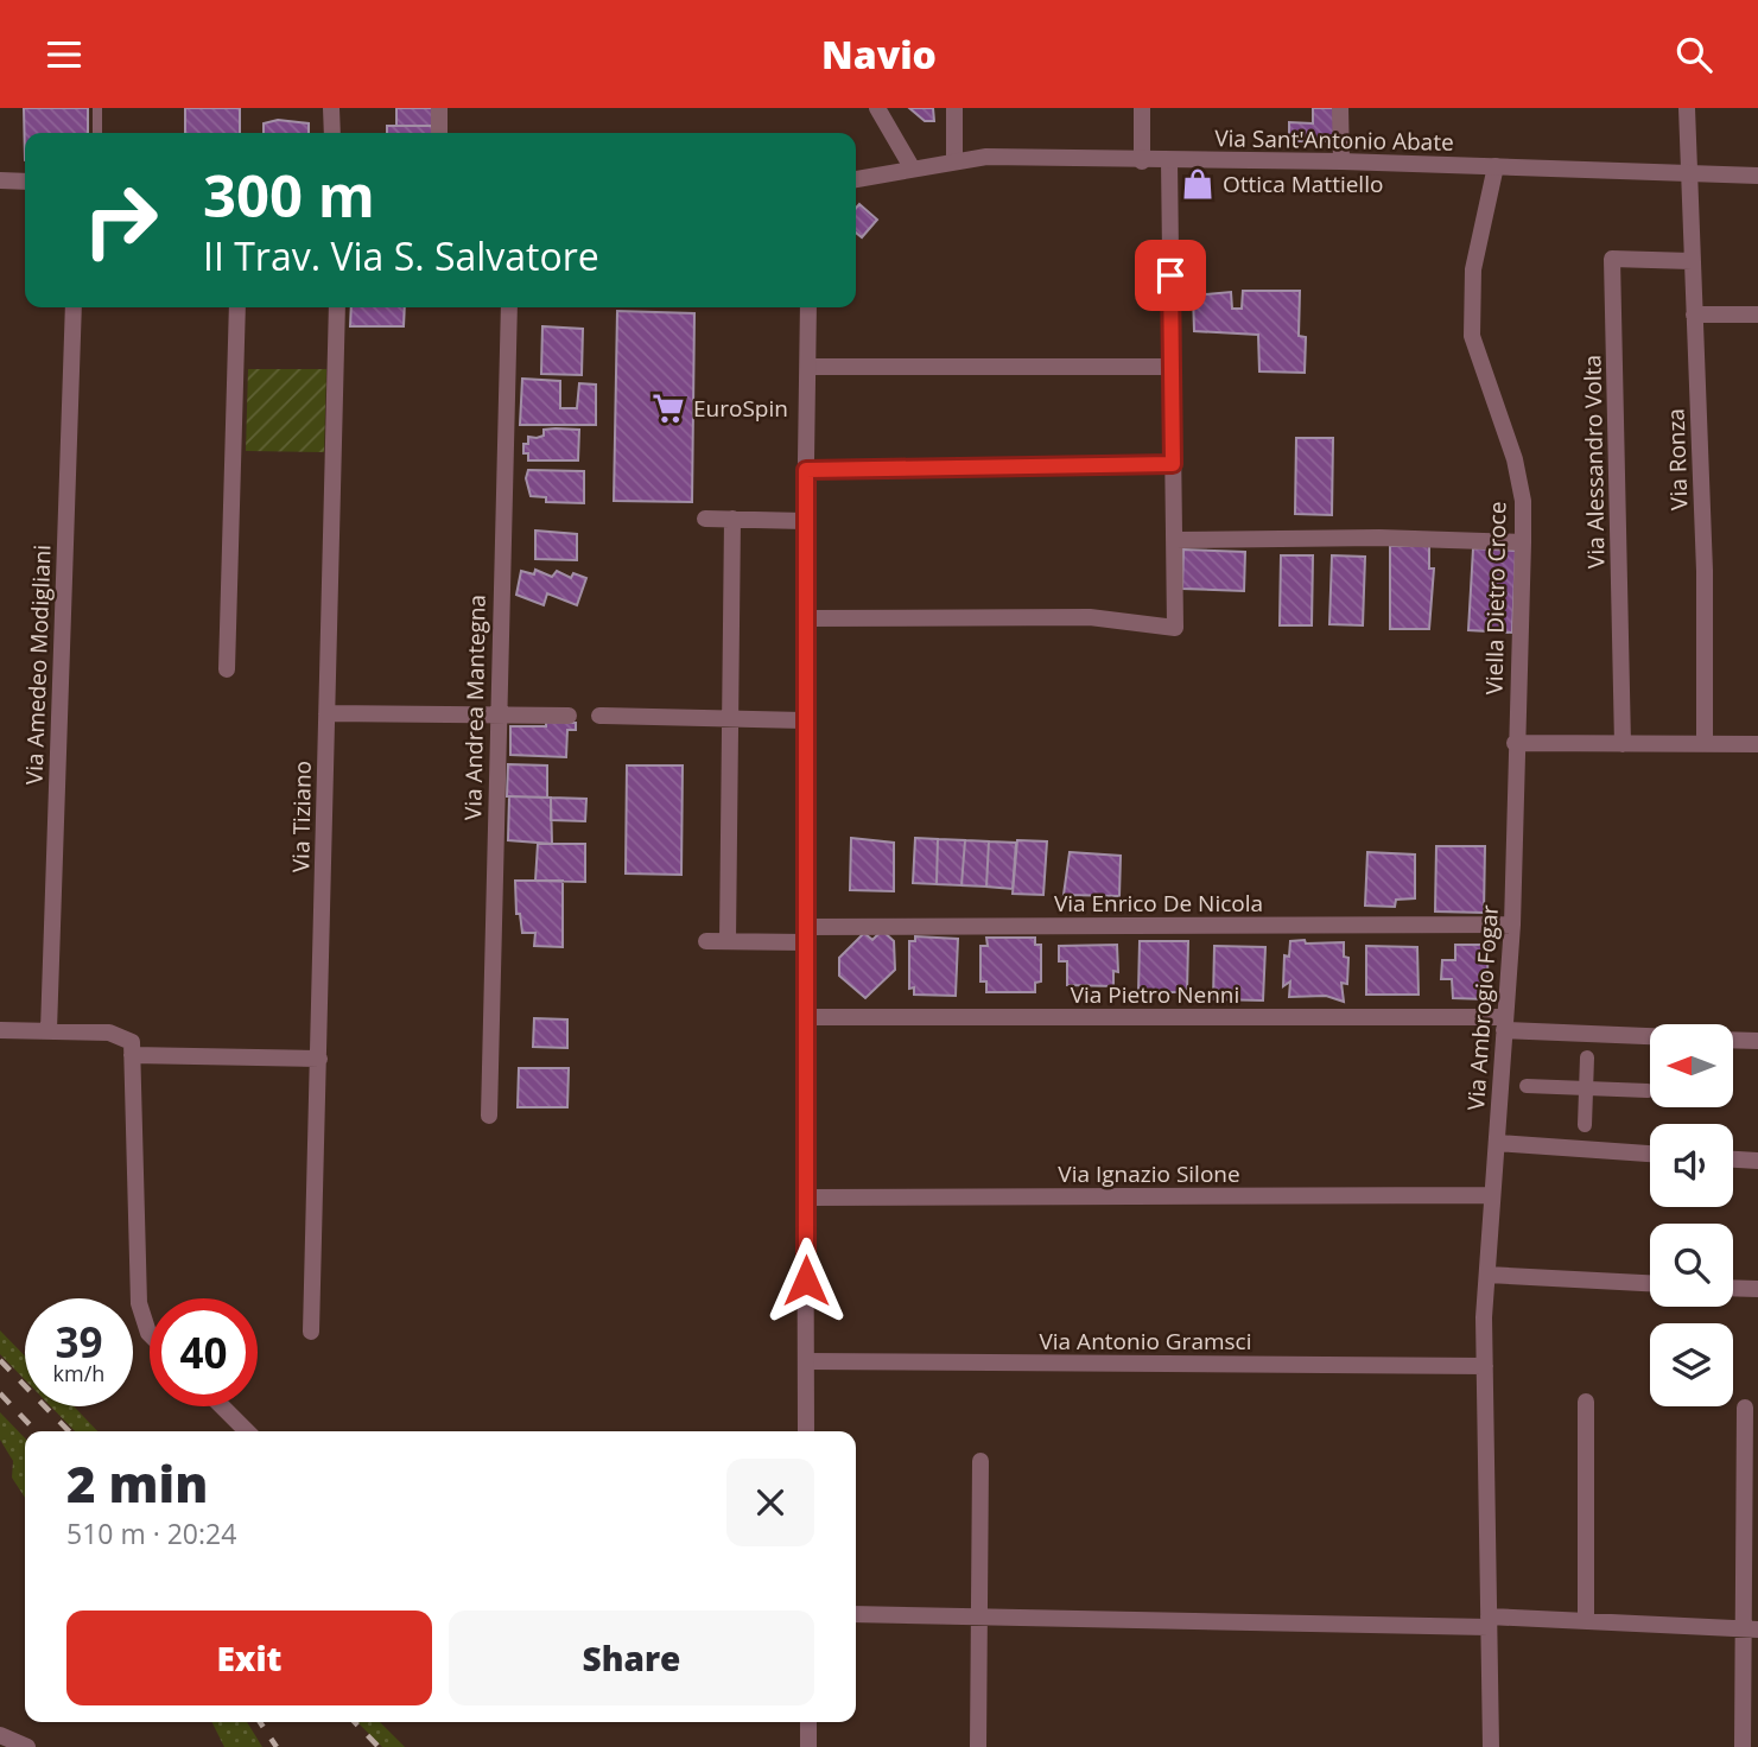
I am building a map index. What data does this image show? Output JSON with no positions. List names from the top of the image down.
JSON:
{
  "streets": {
    "street": [
      "Via Sant'Antonio Abate",
      "Via Ronza",
      "Via Alessandro Volta",
      "Viella Dietro Croce",
      "Via Amedeo Modigliani",
      "Via Andrea Mantegna",
      "Via Tiziano",
      "Via Enrico De Nicola",
      "Via Pietro Nenni",
      "Via Ambrogio Fogar",
      "Via Ignazio Silone",
      "Via Antonio Gramsci"
    ]
  },
  "crossings": [
    ["Via Sant'Antonio Abate", "Via Ronza"],
    ["Via Sant'Antonio Abate", "Viella Dietro Croce"],
    ["Via Ronza", "Via Alessandro Volta"],
    ["Viella Dietro Croce", "Via Ambrogio Fogar"],
    ["Via Enrico De Nicola", "Via Ambrogio Fogar"],
    ["Via Pietro Nenni", "Via Ambrogio Fogar"],
    ["Via Ambrogio Fogar", "Via Ignazio Silone"],
    ["Via Ambrogio Fogar", "Via Antonio Gramsci"]
  ],
  "places": {
    "shop": ["Ottica Mattiello"],
    "supermarket": ["EuroSpin"]
  },
  "north": "left",
  "page": {
    "header": "Navio",
    "turn": ["300 m", "II Trav. Via S. Salvatore"],
    "speed": "39 km/h",
    "limit": "40",
    "heading": ["2 min", "510 m · 20:24"],
    "buttons": ["Exit", "Share"]
  }
}
